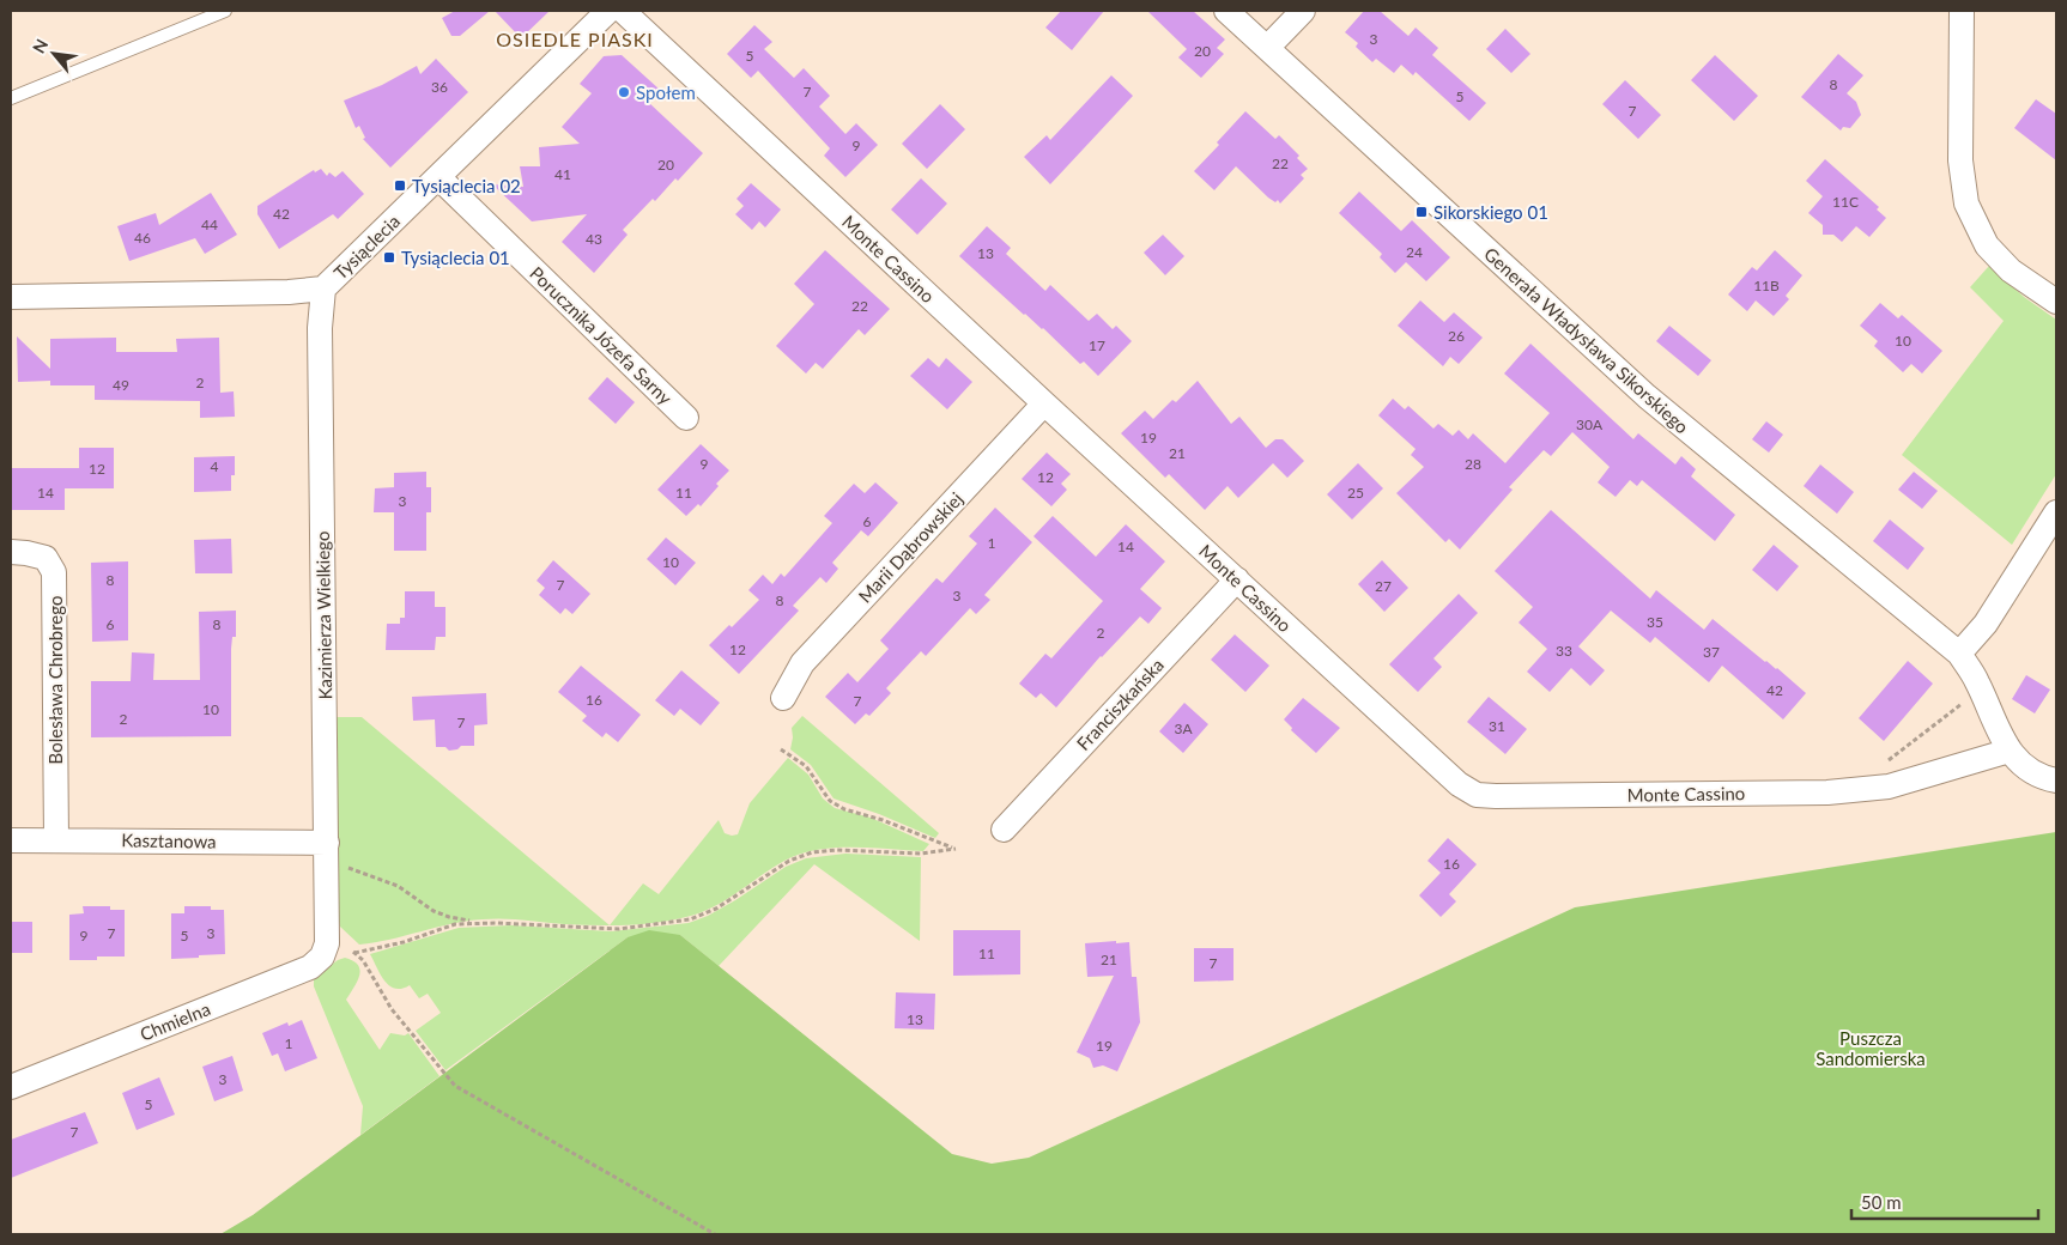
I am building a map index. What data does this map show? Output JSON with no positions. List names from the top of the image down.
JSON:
{
  "streets": {
    "street": [
      "Tysiąclecia",
      "Monte Cassino",
      "Porucznika Józefa Sarny",
      "Generała Władysława Sikorskiego",
      "Marii Dąbrowskiej",
      "Kazimierza Wielkiego",
      "Bolesława Chrobrego",
      "Franciszkańska",
      "Kasztanowa",
      "Chmielna"
    ]
  },
  "crossings": [
    ["Tysiąclecia", "Porucznika Józefa Sarny"],
    ["Tysiąclecia", "Kazimierza Wielkiego"],
    ["Monte Cassino", "Generała Władysława Sikorskiego"],
    ["Monte Cassino", "Marii Dąbrowskiej"],
    ["Monte Cassino", "Franciszkańska"],
    ["Kazimierza Wielkiego", "Kasztanowa"],
    ["Kazimierza Wielkiego", "Chmielna"],
    ["Bolesława Chrobrego", "Kasztanowa"]
  ],
  "districts": ["OSIEDLE PIASKI"],
  "parks": ["Puszcza Sandomierska"],
  "places": {
    "other": ["Społem"],
    "transit": ["Tysiąclecia 02", "Sikorskiego 01", "Tysiąclecia 01"]
  },
  "house_numbers": [
    "3",
    "20",
    "5",
    "8",
    "36",
    "7",
    "5",
    "7",
    "9",
    "22",
    "20",
    "41",
    "11C",
    "42",
    "44",
    "46",
    "43",
    "24",
    "13",
    "11B",
    "22",
    "26",
    "10",
    "17",
    "2",
    "49",
    "30A",
    "19",
    "21",
    "9",
    "28",
    "4",
    "12",
    "12",
    "14",
    "11",
    "25",
    "3",
    "6",
    "1",
    "14",
    "10",
    "8",
    "7",
    "27",
    "3",
    "8",
    "35",
    "6",
    "8",
    "2",
    "12",
    "33",
    "37",
    "42",
    "16",
    "7",
    "10",
    "2",
    "7",
    "31",
    "3A",
    "16",
    "7",
    "3",
    "9",
    "5",
    "11",
    "21",
    "7",
    "13",
    "1",
    "19",
    "3",
    "5",
    "7"
  ],
  "scale_bar": "50 m",
  "north": "top left"
}
